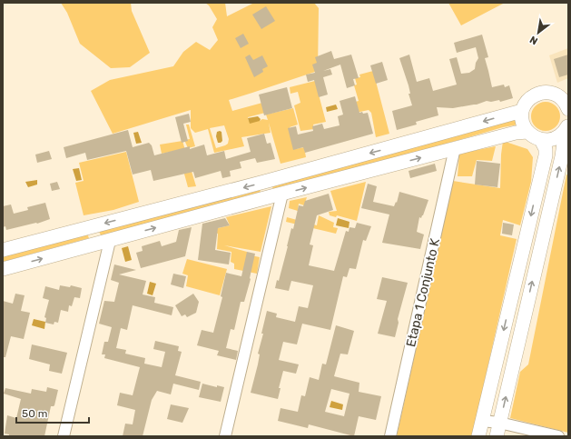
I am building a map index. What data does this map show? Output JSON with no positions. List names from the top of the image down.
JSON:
{
  "streets": {
    "street": ["Etapa 1 Conjunto K"]
  },
  "scale_bar": "50 m",
  "north": "bottom left"
}
